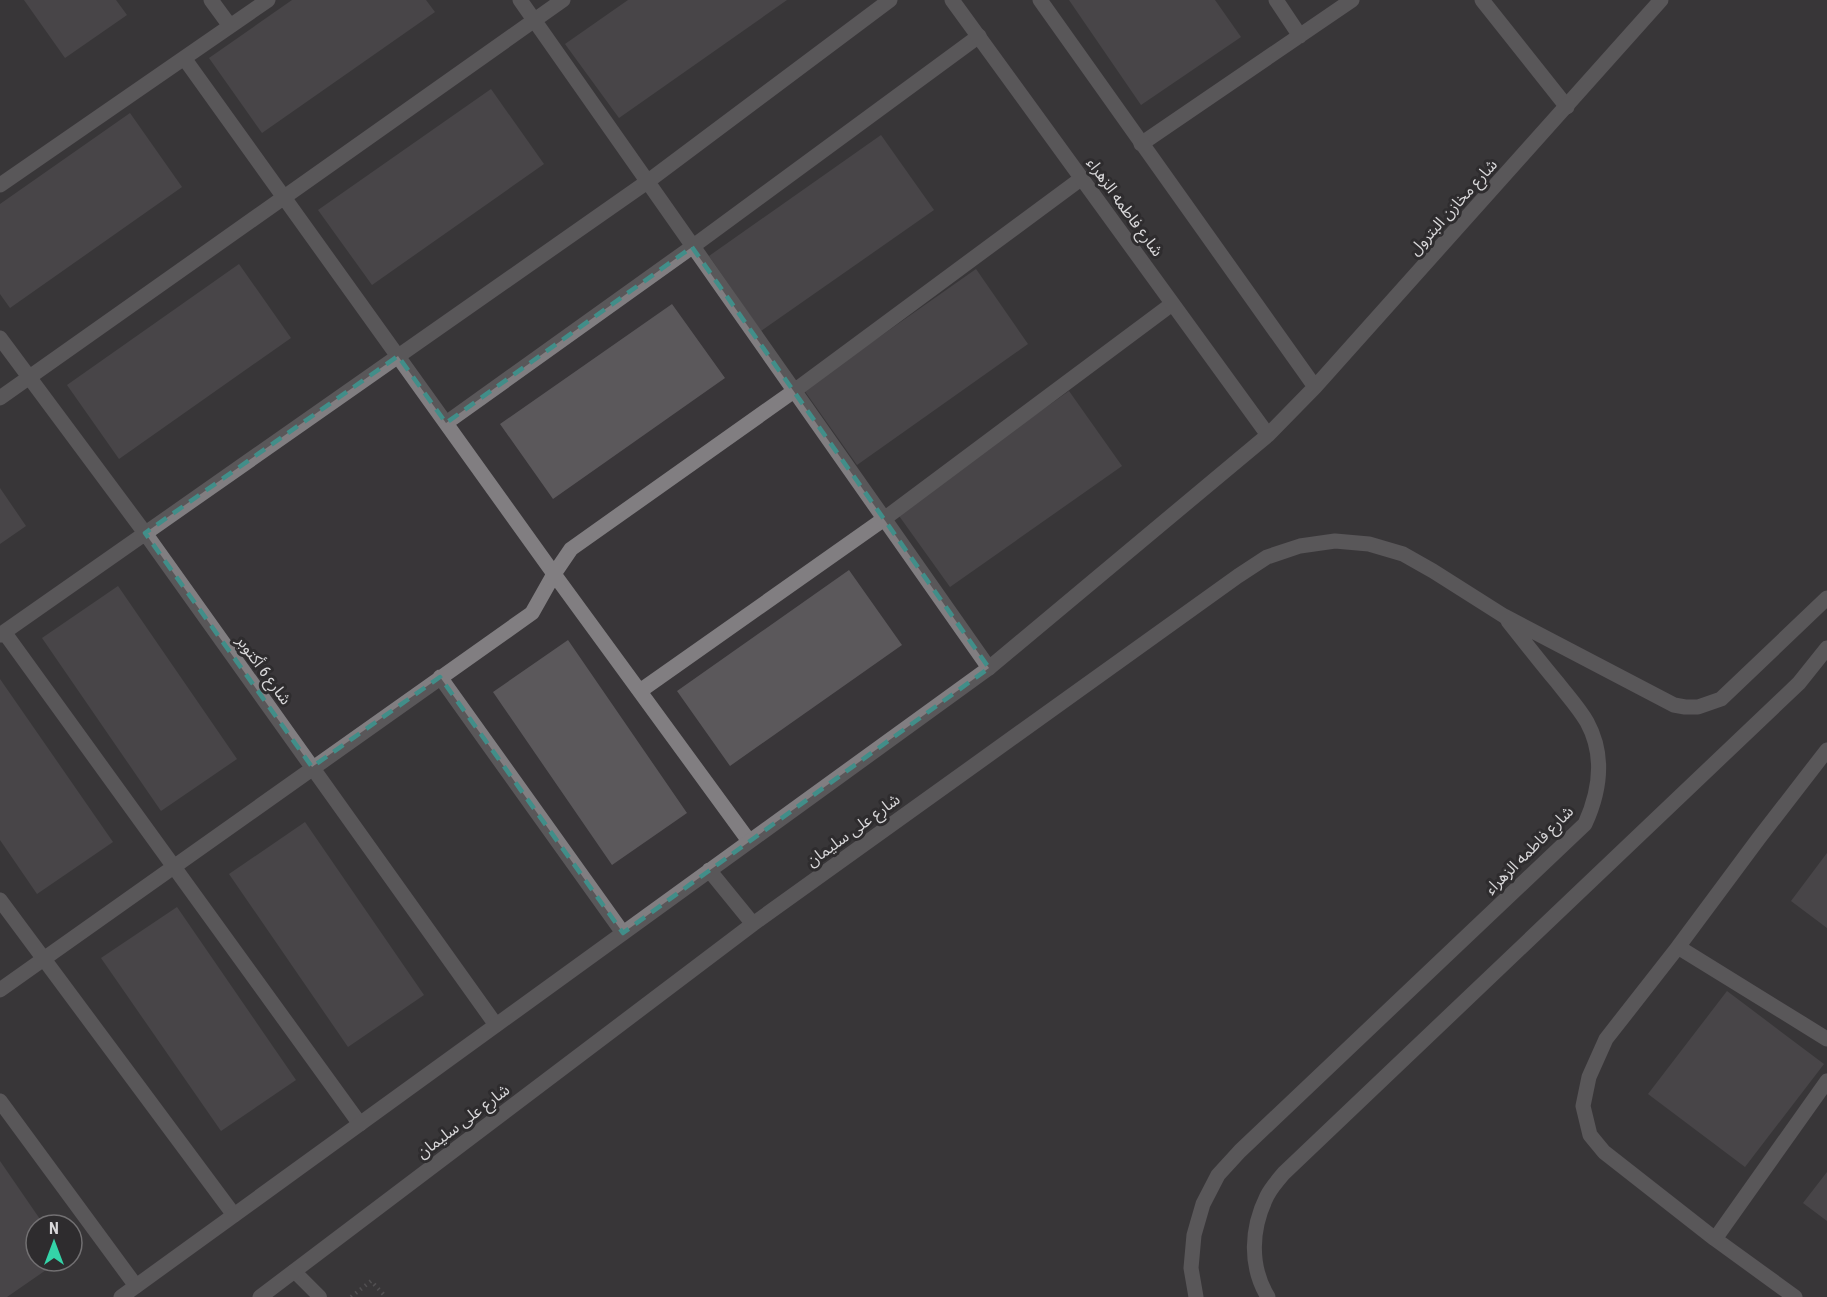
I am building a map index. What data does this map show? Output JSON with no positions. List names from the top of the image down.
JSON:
{
  "streets": {
    "street": [
      "شارع فاطمه الزهراء",
      "شارع مخازن البترول",
      "شارع 6 أكتوبر",
      "شارع على سليمان"
    ]
  },
  "crossings": [
    ["شارع فاطمه الزهراء", "شارع مخازن البترول"],
    ["شارع فاطمه الزهراء", "شارع على سليمان"],
    ["شارع مخازن البترول", "شارع 6 أكتوبر"]
  ],
  "north": "top"
}
